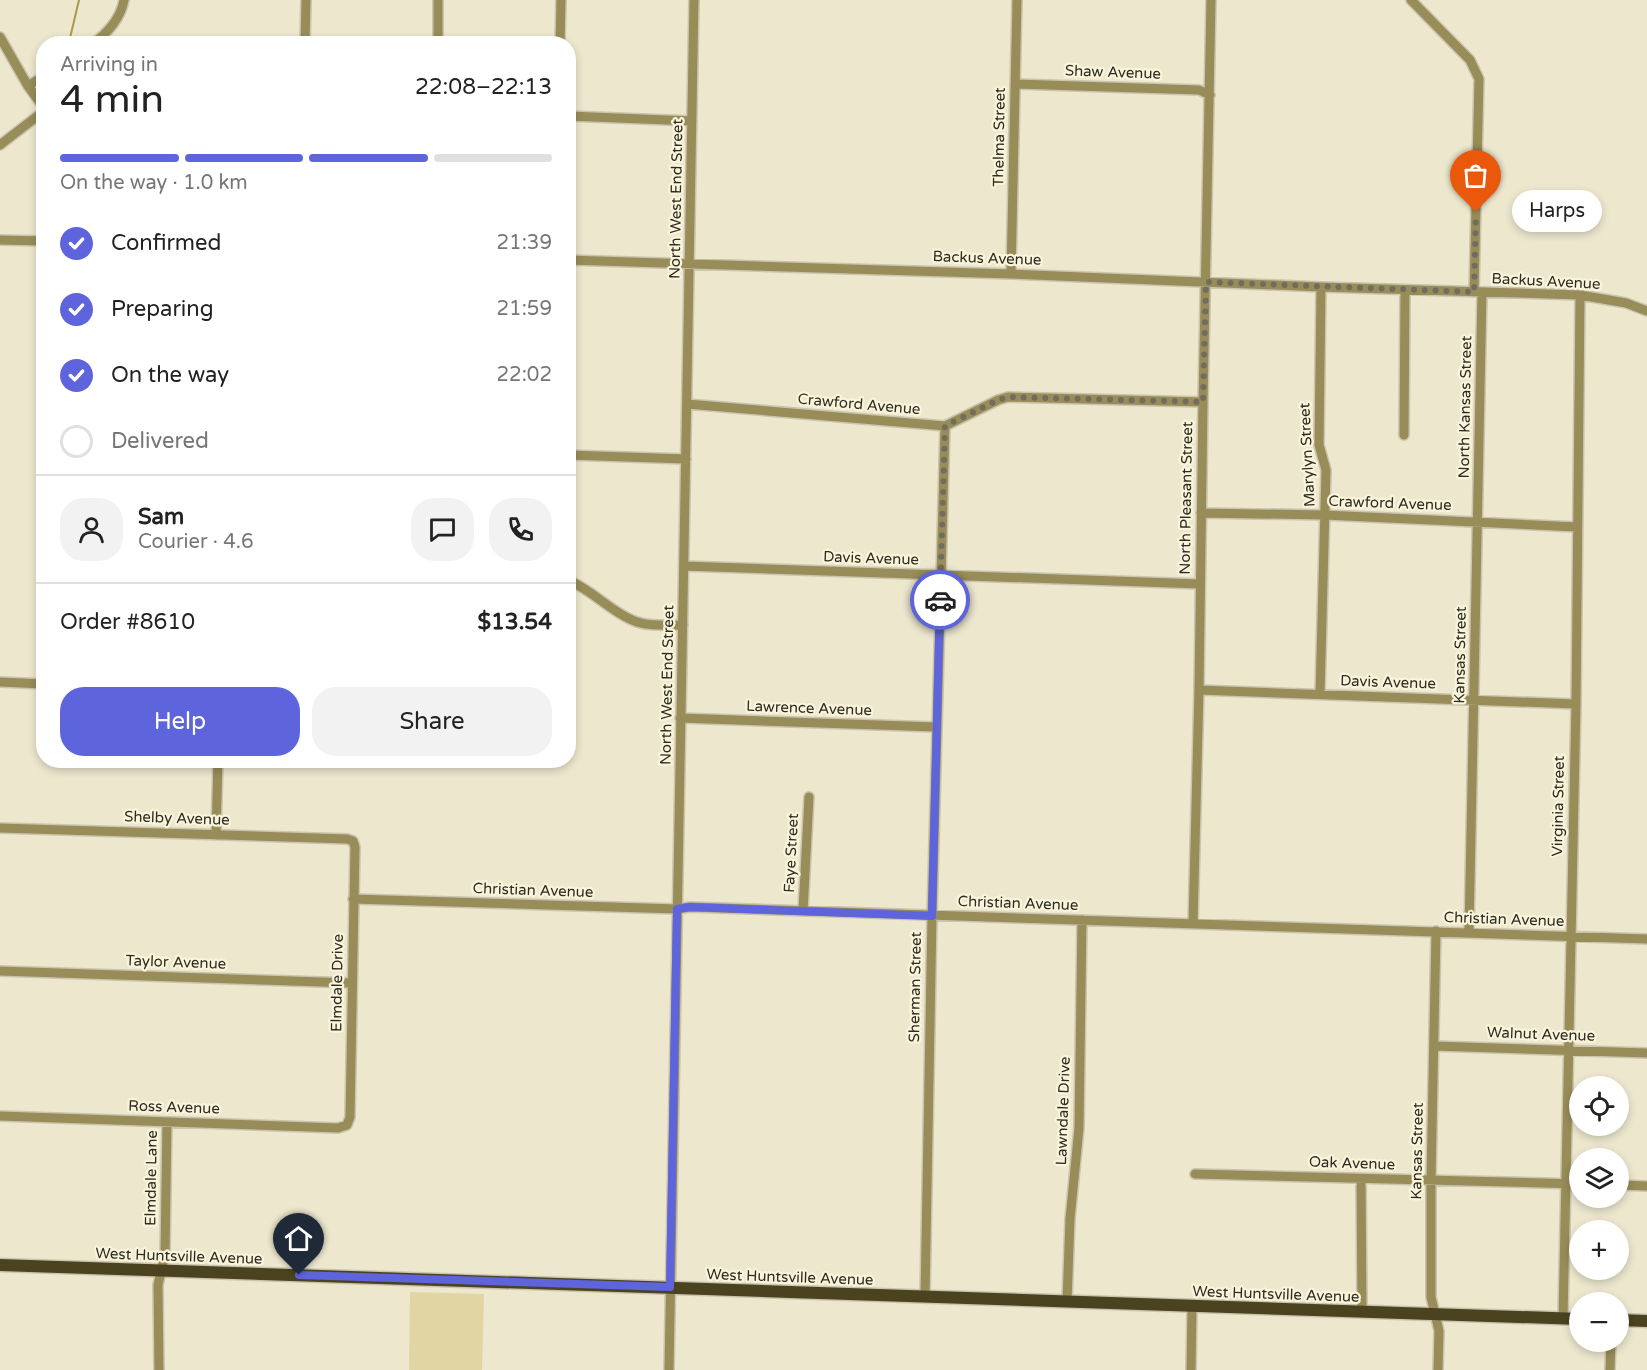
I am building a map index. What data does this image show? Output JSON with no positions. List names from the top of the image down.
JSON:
{
  "streets": {
    "main road": ["West Huntsville Avenue"],
    "street": [
      "Shaw Avenue",
      "Thelma Street",
      "North West End Street",
      "Backus Avenue",
      "Crawford Avenue",
      "North Kansas Street",
      "Marylyn Street",
      "North Pleasant Street",
      "Davis Avenue",
      "Kansas Street",
      "Lawrence Avenue",
      "Virginia Street",
      "Shelby Avenue",
      "Faye Street",
      "Christian Avenue",
      "Taylor Avenue",
      "Elmdale Drive",
      "Sherman Street",
      "Walnut Avenue",
      "Ross Avenue",
      "Lawndale Drive",
      "Oak Avenue",
      "Elmdale Lane"
    ]
  },
  "crossings": [
    ["Shaw Avenue", "Thelma Street"],
    ["Shaw Avenue", "North Pleasant Street"],
    ["Thelma Street", "Backus Avenue"],
    ["North West End Street", "Backus Avenue"],
    ["North West End Street", "Crawford Avenue"],
    ["North West End Street", "Davis Avenue"],
    ["North West End Street", "Lawrence Avenue"],
    ["North West End Street", "Christian Avenue"],
    ["North West End Street", "West Huntsville Avenue"],
    ["Backus Avenue", "North Kansas Street"],
    ["Backus Avenue", "Marylyn Street"],
    ["Backus Avenue", "North Pleasant Street"],
    ["Backus Avenue", "Virginia Street"],
    ["Crawford Avenue", "North Kansas Street"],
    ["Crawford Avenue", "Marylyn Street"],
    ["Crawford Avenue", "North Pleasant Street"],
    ["Crawford Avenue", "Kansas Street"],
    ["Crawford Avenue", "Virginia Street"],
    ["Crawford Avenue", "Sherman Street"],
    ["North Kansas Street", "Kansas Street"],
    ["Marylyn Street", "Davis Avenue"],
    ["North Pleasant Street", "Davis Avenue"],
    ["North Pleasant Street", "Christian Avenue"],
    ["Davis Avenue", "Kansas Street"],
    ["Davis Avenue", "Virginia Street"],
    ["Davis Avenue", "Sherman Street"],
    ["Kansas Street", "Christian Avenue"],
    ["Kansas Street", "Walnut Avenue"],
    ["Kansas Street", "Oak Avenue"],
    ["Kansas Street", "West Huntsville Avenue"],
    ["Lawrence Avenue", "Sherman Street"],
    ["Virginia Street", "Christian Avenue"],
    ["Virginia Street", "Walnut Avenue"],
    ["Virginia Street", "Oak Avenue"],
    ["Virginia Street", "West Huntsville Avenue"],
    ["Shelby Avenue", "Elmdale Drive"],
    ["Faye Street", "Christian Avenue"],
    ["Christian Avenue", "Elmdale Drive"],
    ["Christian Avenue", "Sherman Street"],
    ["Christian Avenue", "Lawndale Drive"],
    ["Taylor Avenue", "Elmdale Drive"],
    ["Elmdale Drive", "Ross Avenue"],
    ["Sherman Street", "West Huntsville Avenue"],
    ["Ross Avenue", "Elmdale Lane"],
    ["Lawndale Drive", "West Huntsville Avenue"],
    ["Elmdale Lane", "West Huntsville Avenue"]
  ],
  "places": ["Harps"],
  "page": {
    "heading": ["4 min", "Arriving in", "22:08–22:13"],
    "panel": [
      "Sam",
      "Courier · 4.6",
      "Order #8610",
      "$13.54"
    ],
    "bar": "On the way · 1.0 km",
    "bubble": "Harps",
    "list": [
      ["Confirmed", "21:39"],
      ["Preparing", "21:59"],
      ["On the way", "22:02"],
      "Delivered"
    ],
    "buttons": ["Help", "Share"],
    "map_buttons": ["+", "−"]
  }
}
